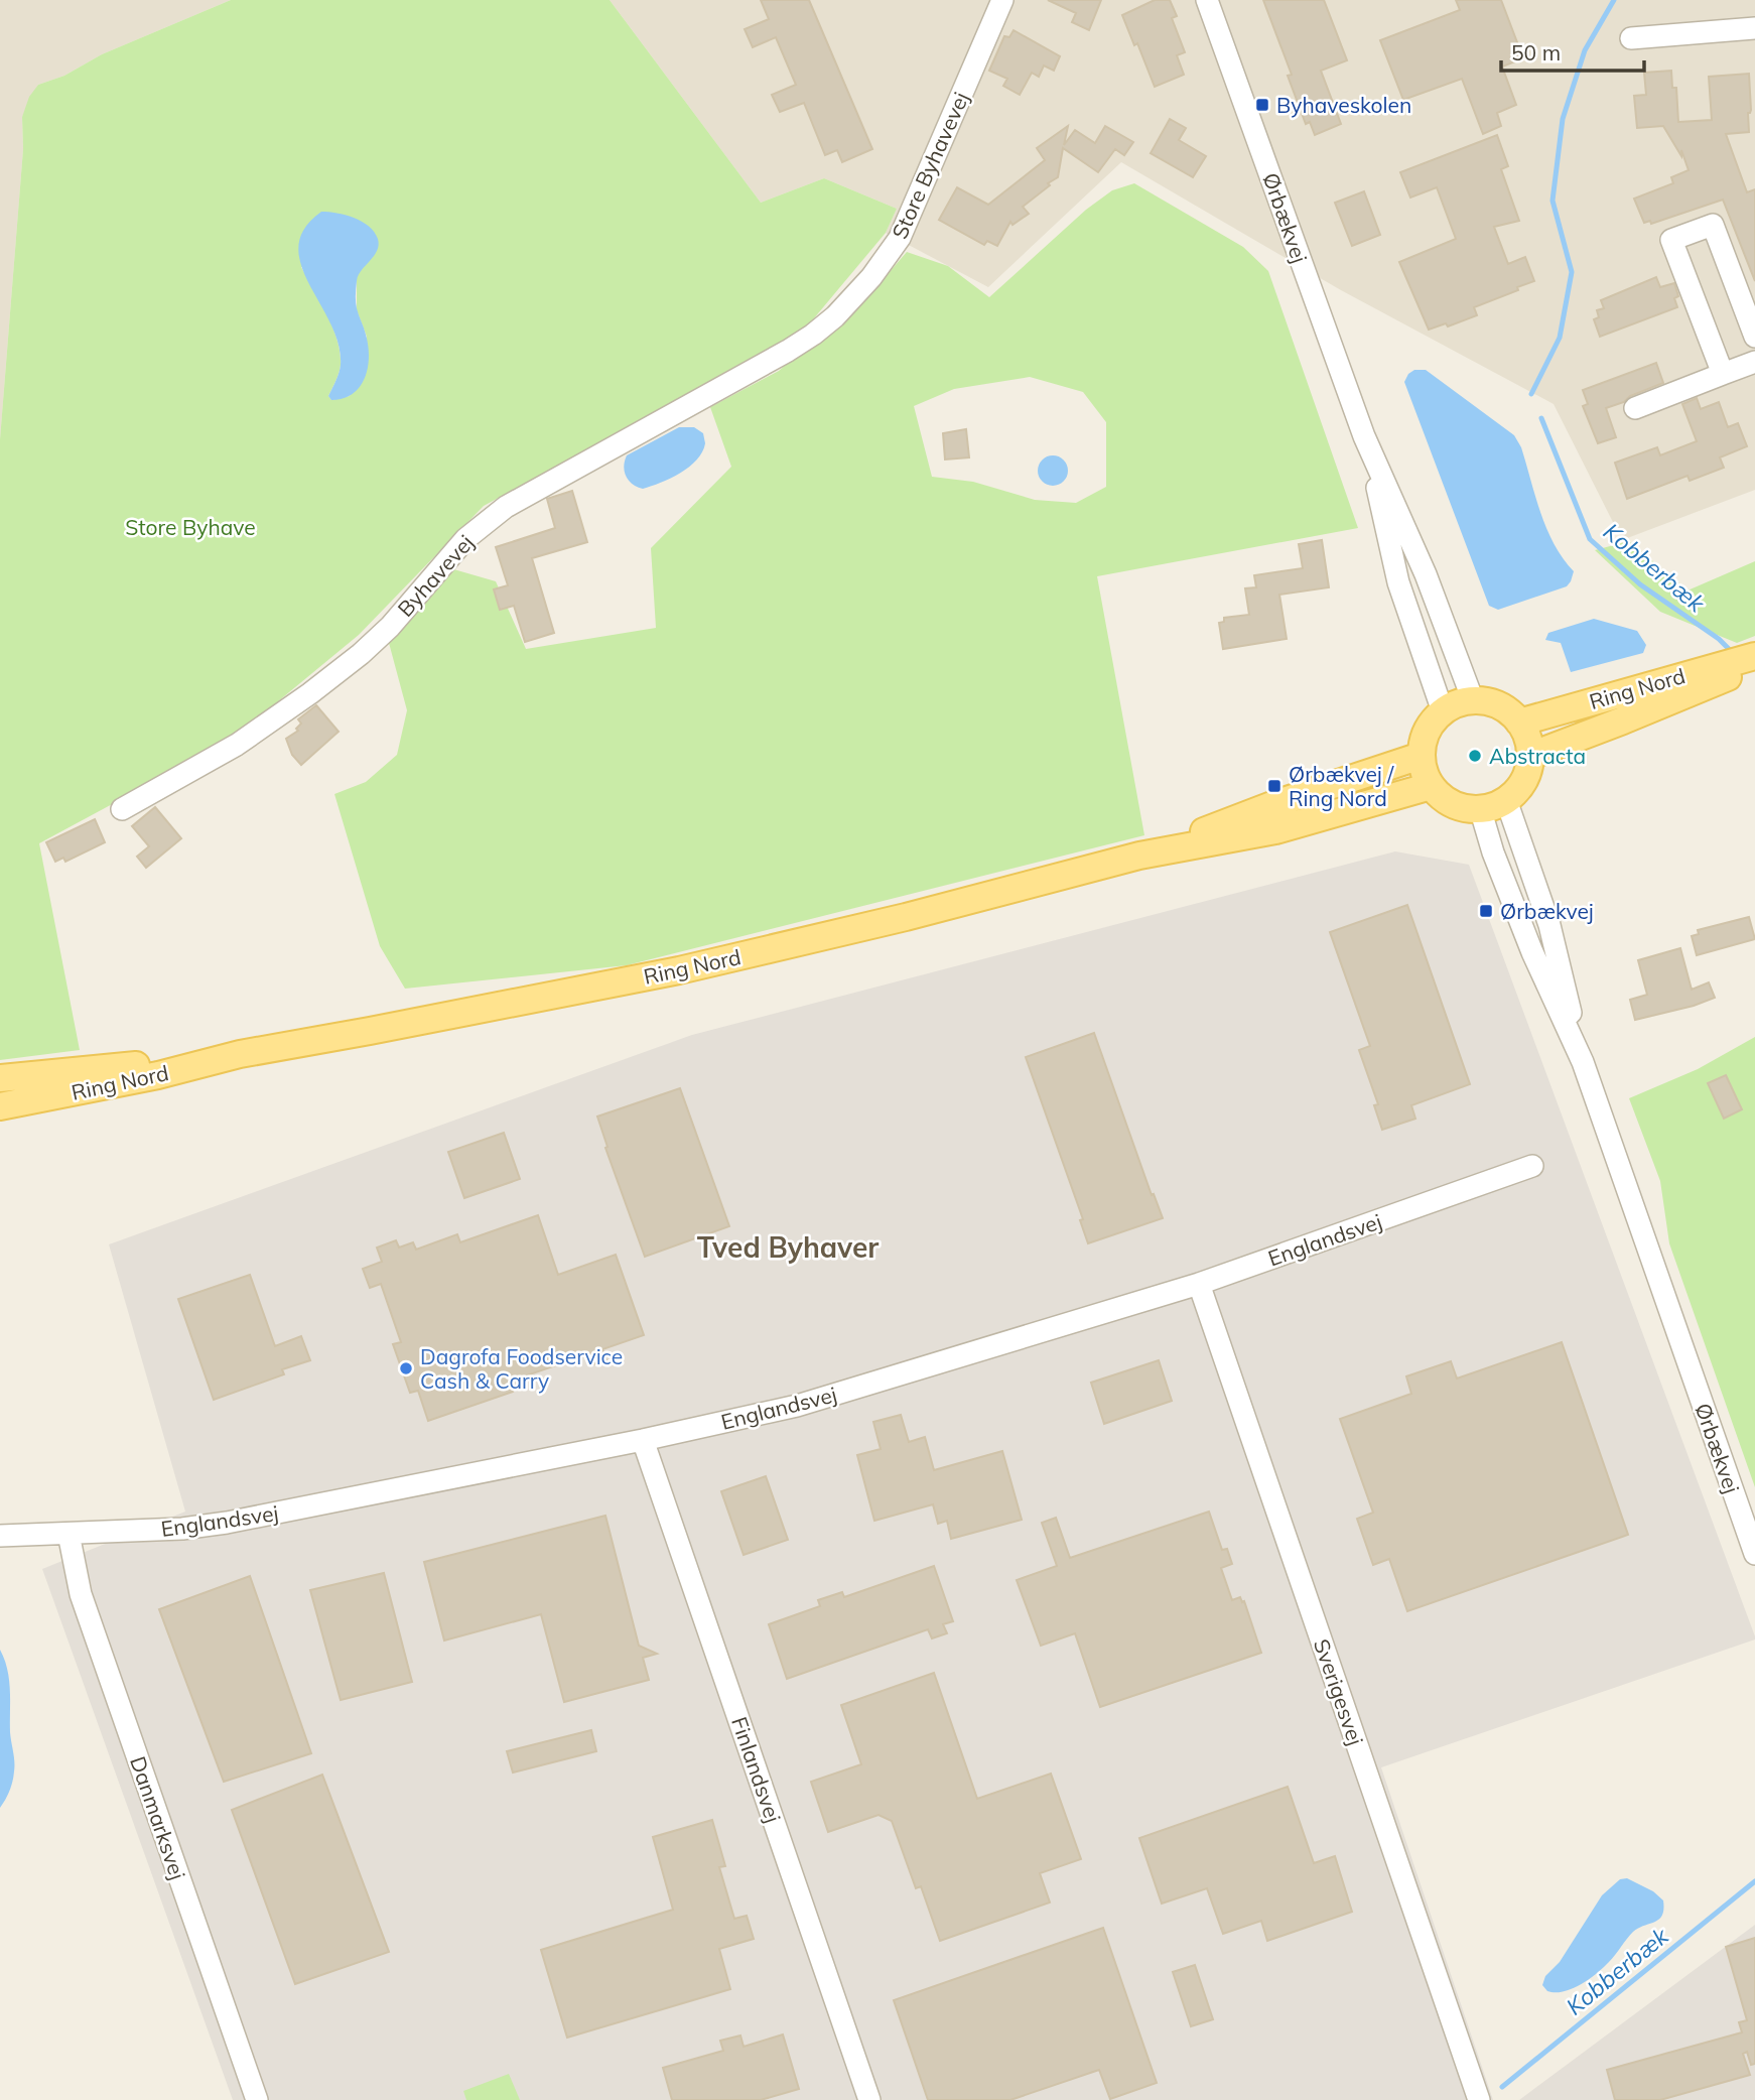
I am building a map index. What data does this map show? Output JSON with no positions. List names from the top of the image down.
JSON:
{
  "streets": {
    "main road": ["Ring Nord"],
    "street": [
      "Store Byhavevej",
      "Ørbækvej",
      "Byhavevej",
      "Englandsvej",
      "Sverigesvej",
      "Finlandsvej",
      "Danmarksvej"
    ]
  },
  "crossings": [
    ["Store Byhavevej", "Byhavevej"],
    ["Ørbækvej", "Ring Nord"],
    ["Englandsvej", "Sverigesvej"],
    ["Englandsvej", "Finlandsvej"],
    ["Englandsvej", "Danmarksvej"]
  ],
  "districts": ["Tved Byhaver"],
  "water": ["Kobberbæk"],
  "parks": ["Store Byhave"],
  "places": {
    "transit": ["Byhaveskolen", "Ørbækvej / Ring Nord", "Ørbækvej"],
    "other": ["Abstracta", "Dagrofa Foodservice Cash & Carry"]
  },
  "scale_bar": "50 m"
}
